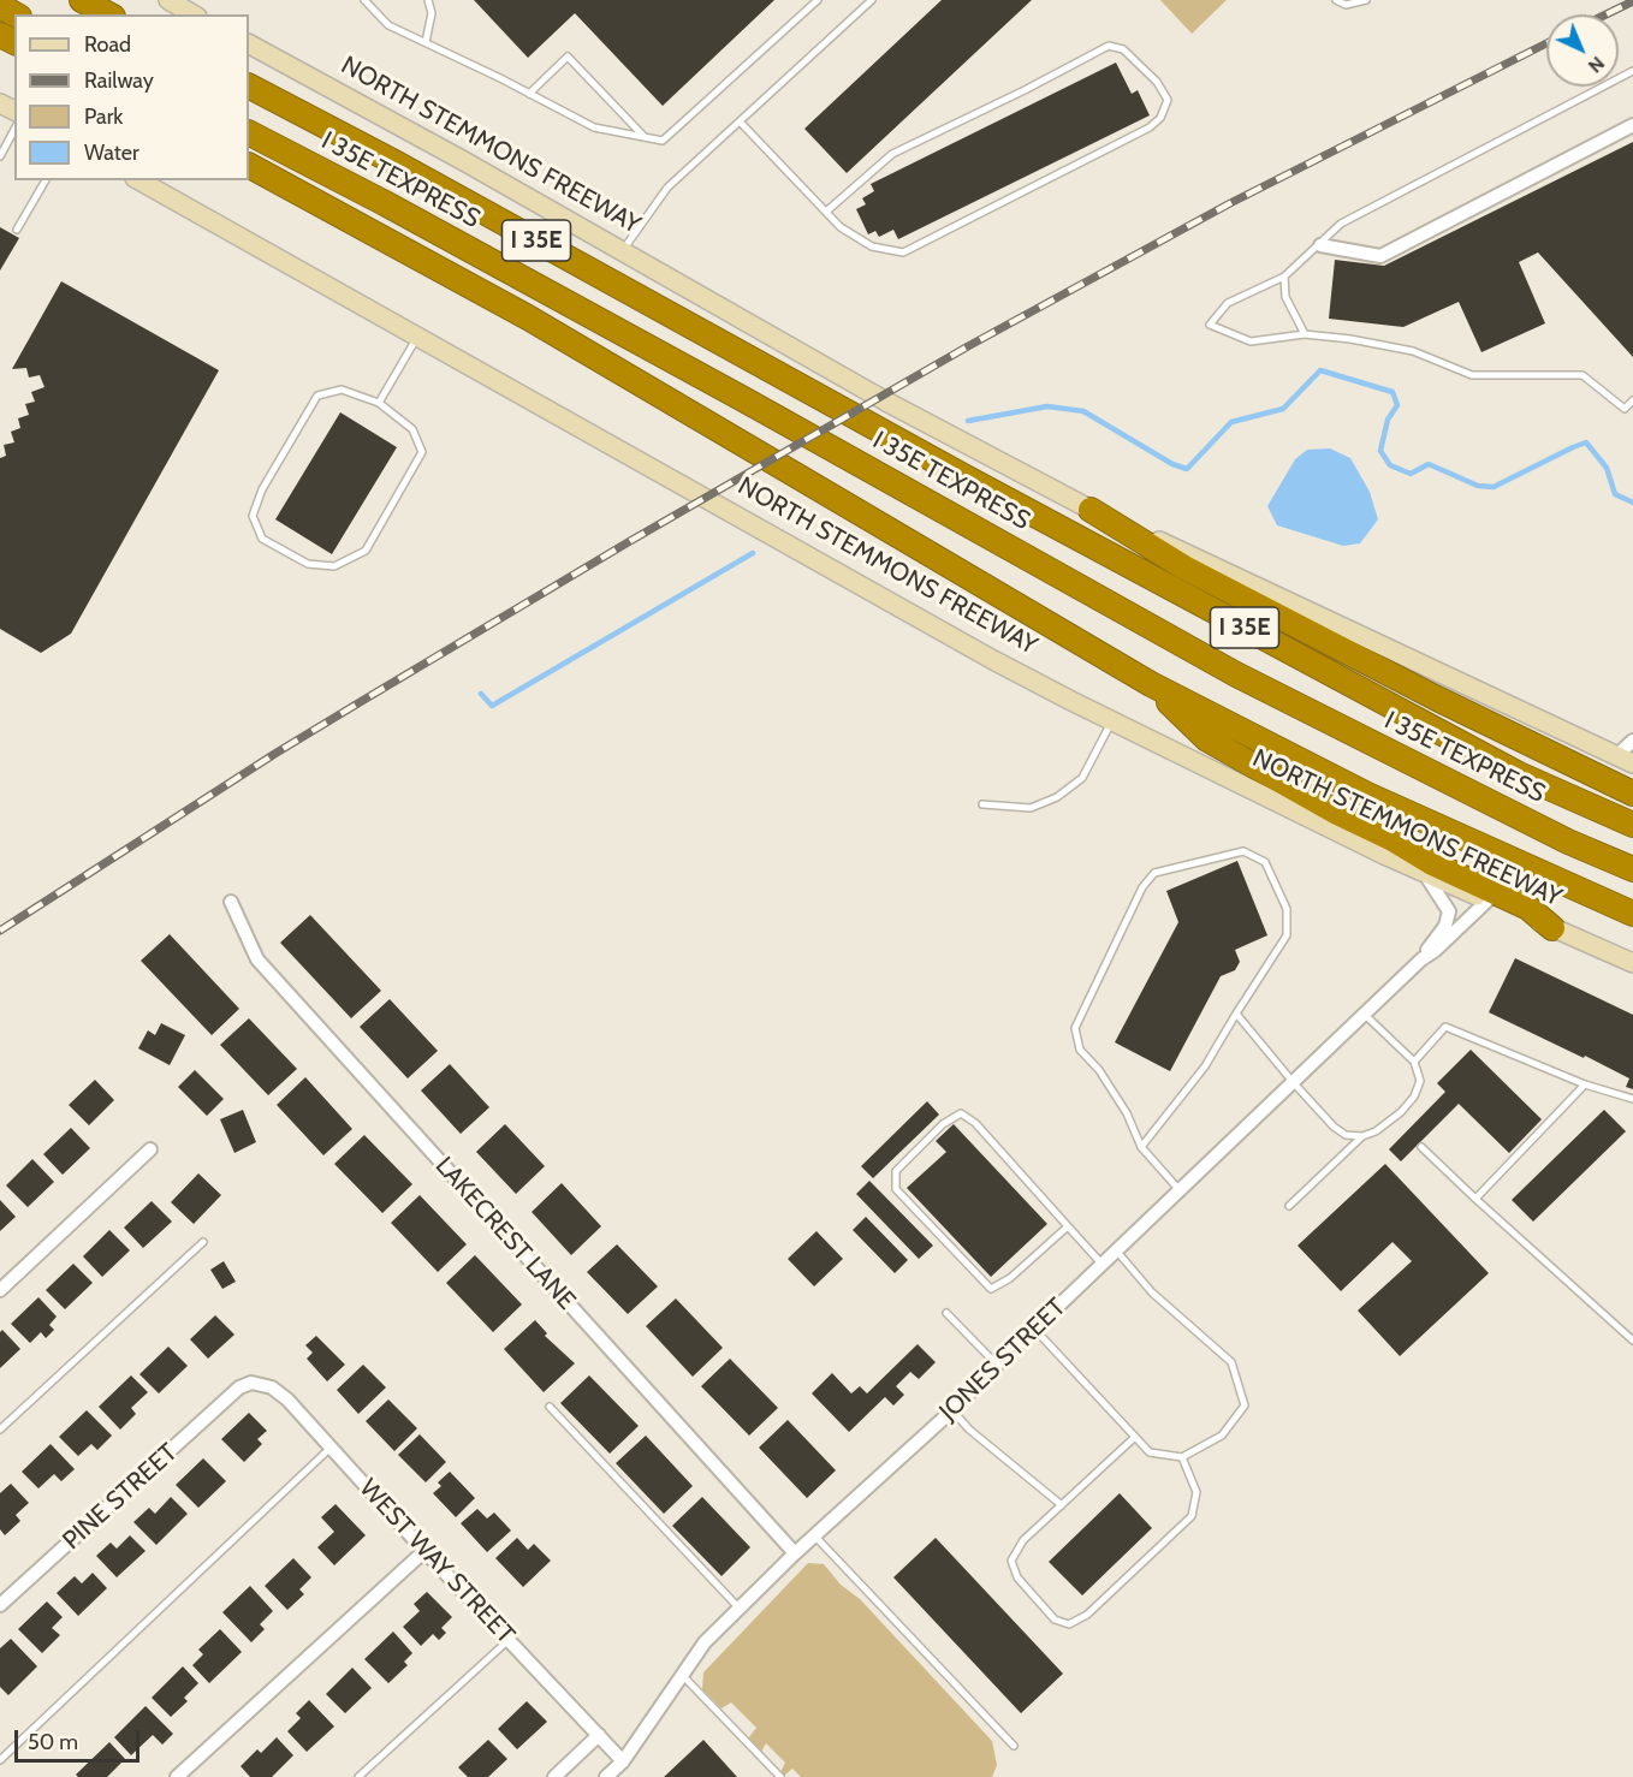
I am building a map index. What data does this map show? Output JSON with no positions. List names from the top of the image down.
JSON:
{
  "streets": {
    "highway": ["NORTH STEMMONS FREEWAY", "I 35E TEXPRESS", "I 35E"],
    "street": [
      "LAKECREST LANE",
      "JONES STREET",
      "PINE STREET",
      "WEST WAY STREET"
    ]
  },
  "crossings": [
    ["NORTH STEMMONS FREEWAY", "JONES STREET"],
    ["LAKECREST LANE", "JONES STREET"],
    ["JONES STREET", "WEST WAY STREET"],
    ["PINE STREET", "WEST WAY STREET"]
  ],
  "legend": [
    "Road",
    "Railway",
    "Park",
    "Water"
  ],
  "scale_bar": "50 m",
  "north": "bottom right"
}
